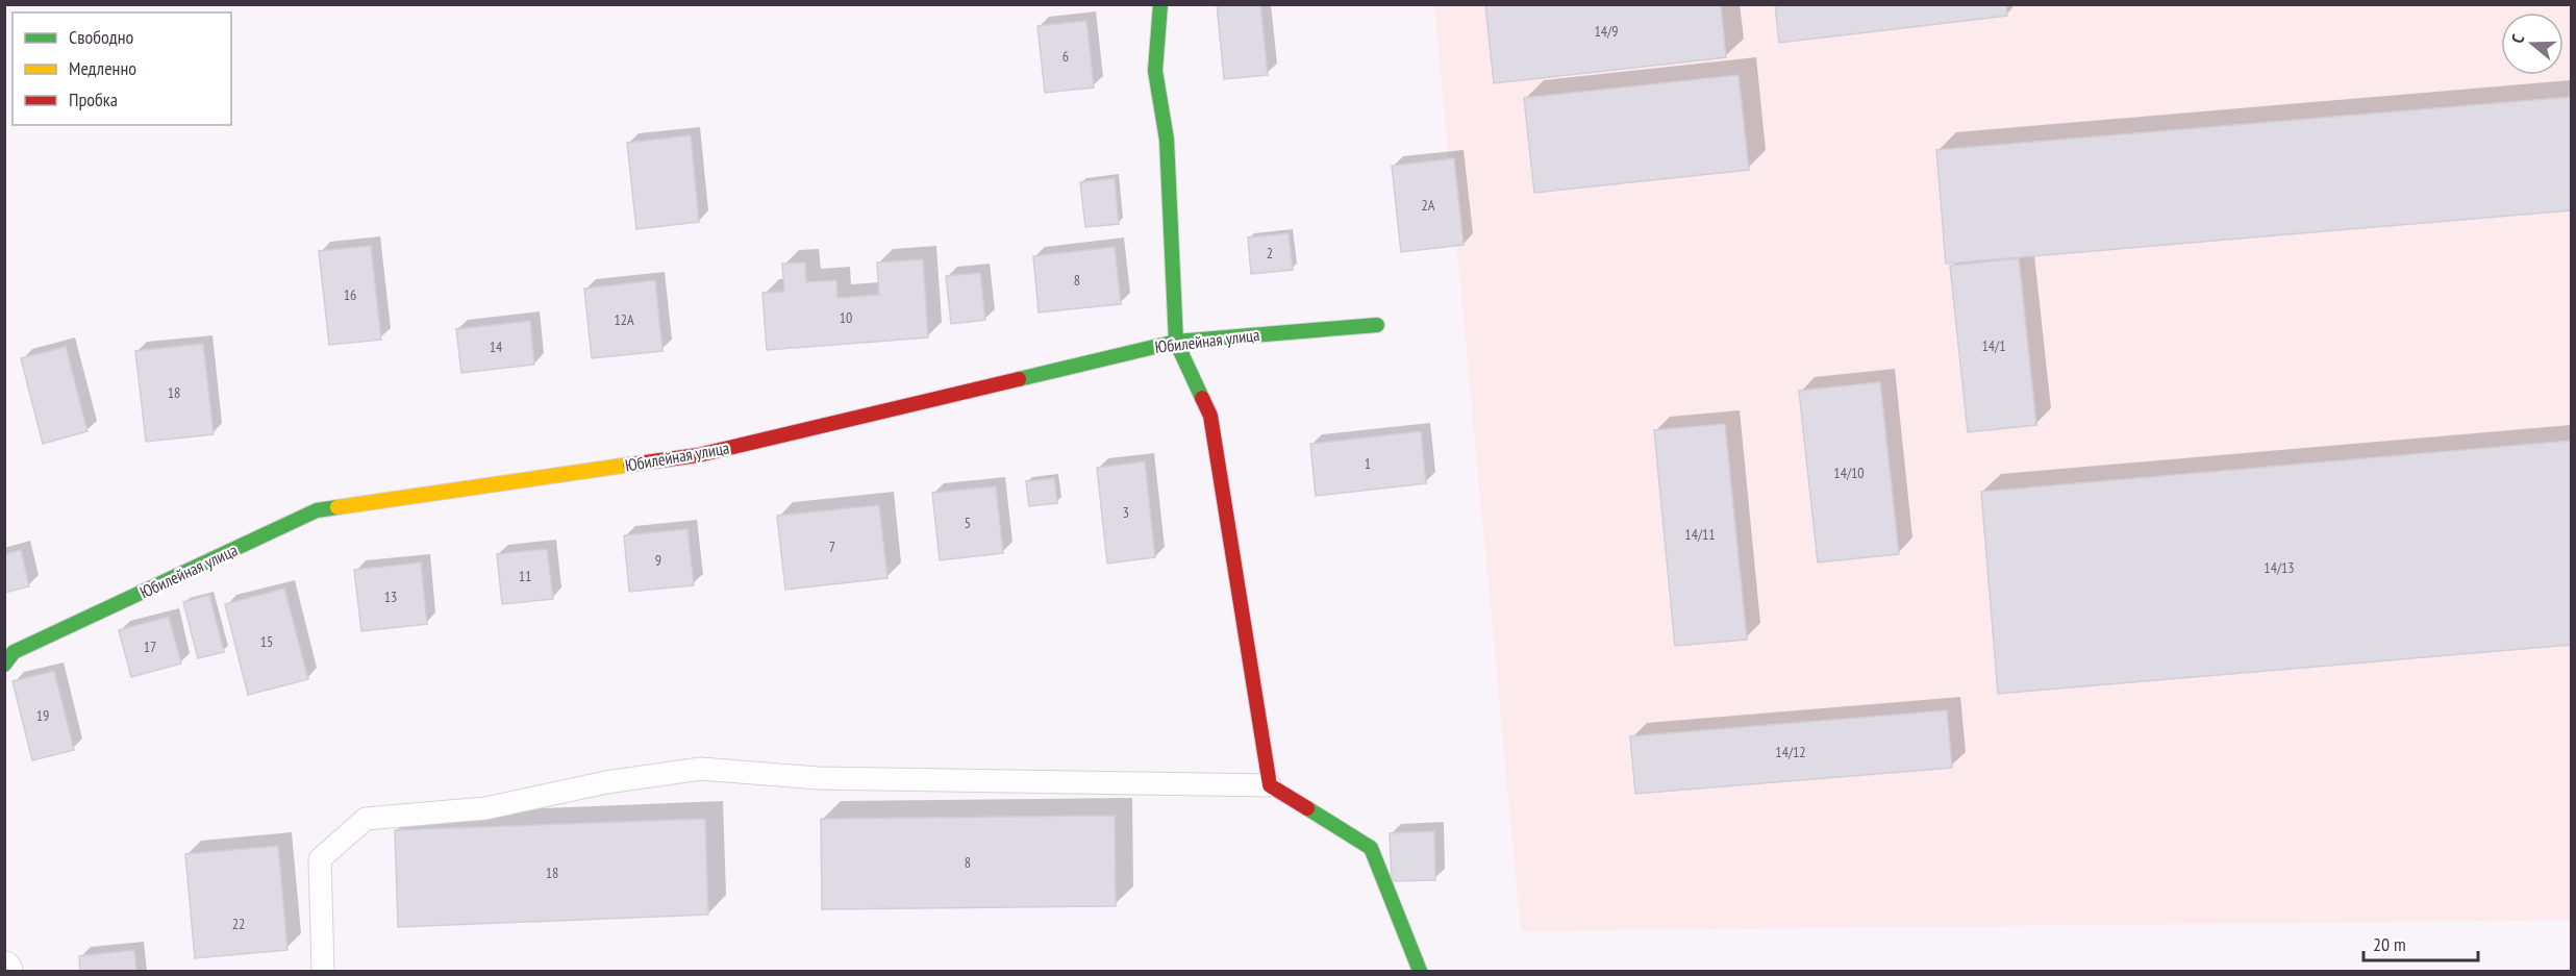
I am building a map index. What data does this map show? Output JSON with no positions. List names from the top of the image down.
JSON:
{
  "streets": {
    "street": ["Юбилейная улица"]
  },
  "house_numbers": [
    "14/9",
    "6",
    "2А",
    "2",
    "8",
    "16",
    "10",
    "12А",
    "14/1",
    "14",
    "18",
    "1",
    "14/10",
    "3",
    "5",
    "14/11",
    "7",
    "9",
    "14/13",
    "11",
    "13",
    "15",
    "17",
    "19",
    "14/12",
    "8",
    "18",
    "22"
  ],
  "legend": ["Свободно", "Медленно", "Пробка"],
  "scale_bar": "20 m",
  "north": "left"
}
